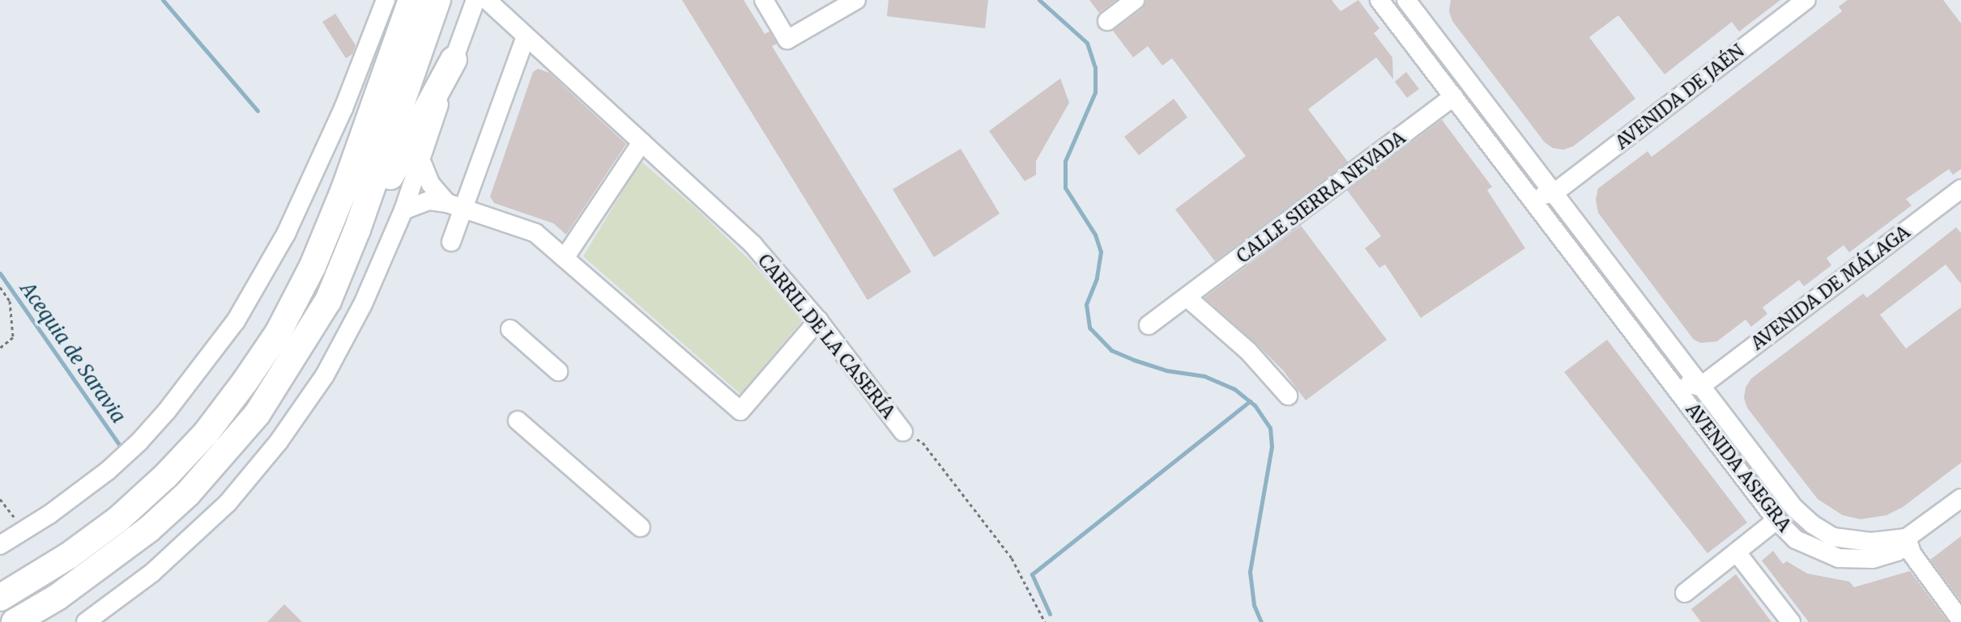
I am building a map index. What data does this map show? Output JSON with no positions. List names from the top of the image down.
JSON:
{
  "streets": {
    "street": [
      "AVENIDA DE JAÉN",
      "CALLE SIERRA NEVADA",
      "AVENIDA DE MÁLAGA",
      "CARRIL DE LA CASERÍA",
      "AVENIDA ASEGRA"
    ]
  },
  "crossings": [
    ["AVENIDA DE JAÉN", "AVENIDA ASEGRA"],
    ["CALLE SIERRA NEVADA", "AVENIDA ASEGRA"],
    ["AVENIDA DE MÁLAGA", "AVENIDA ASEGRA"]
  ],
  "water": ["Acequia de Saravia"]
}
